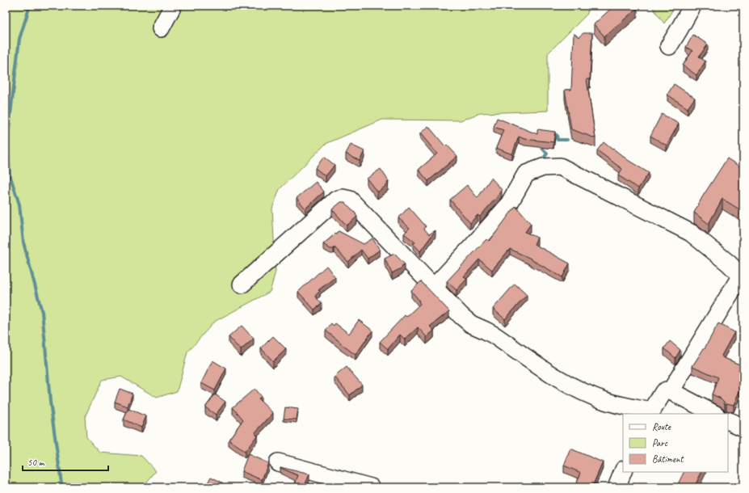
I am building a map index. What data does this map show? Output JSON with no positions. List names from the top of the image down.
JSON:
{
  "legend": ["Route", "Parc", "Bâtiment"],
  "scale_bar": "50 m"
}
